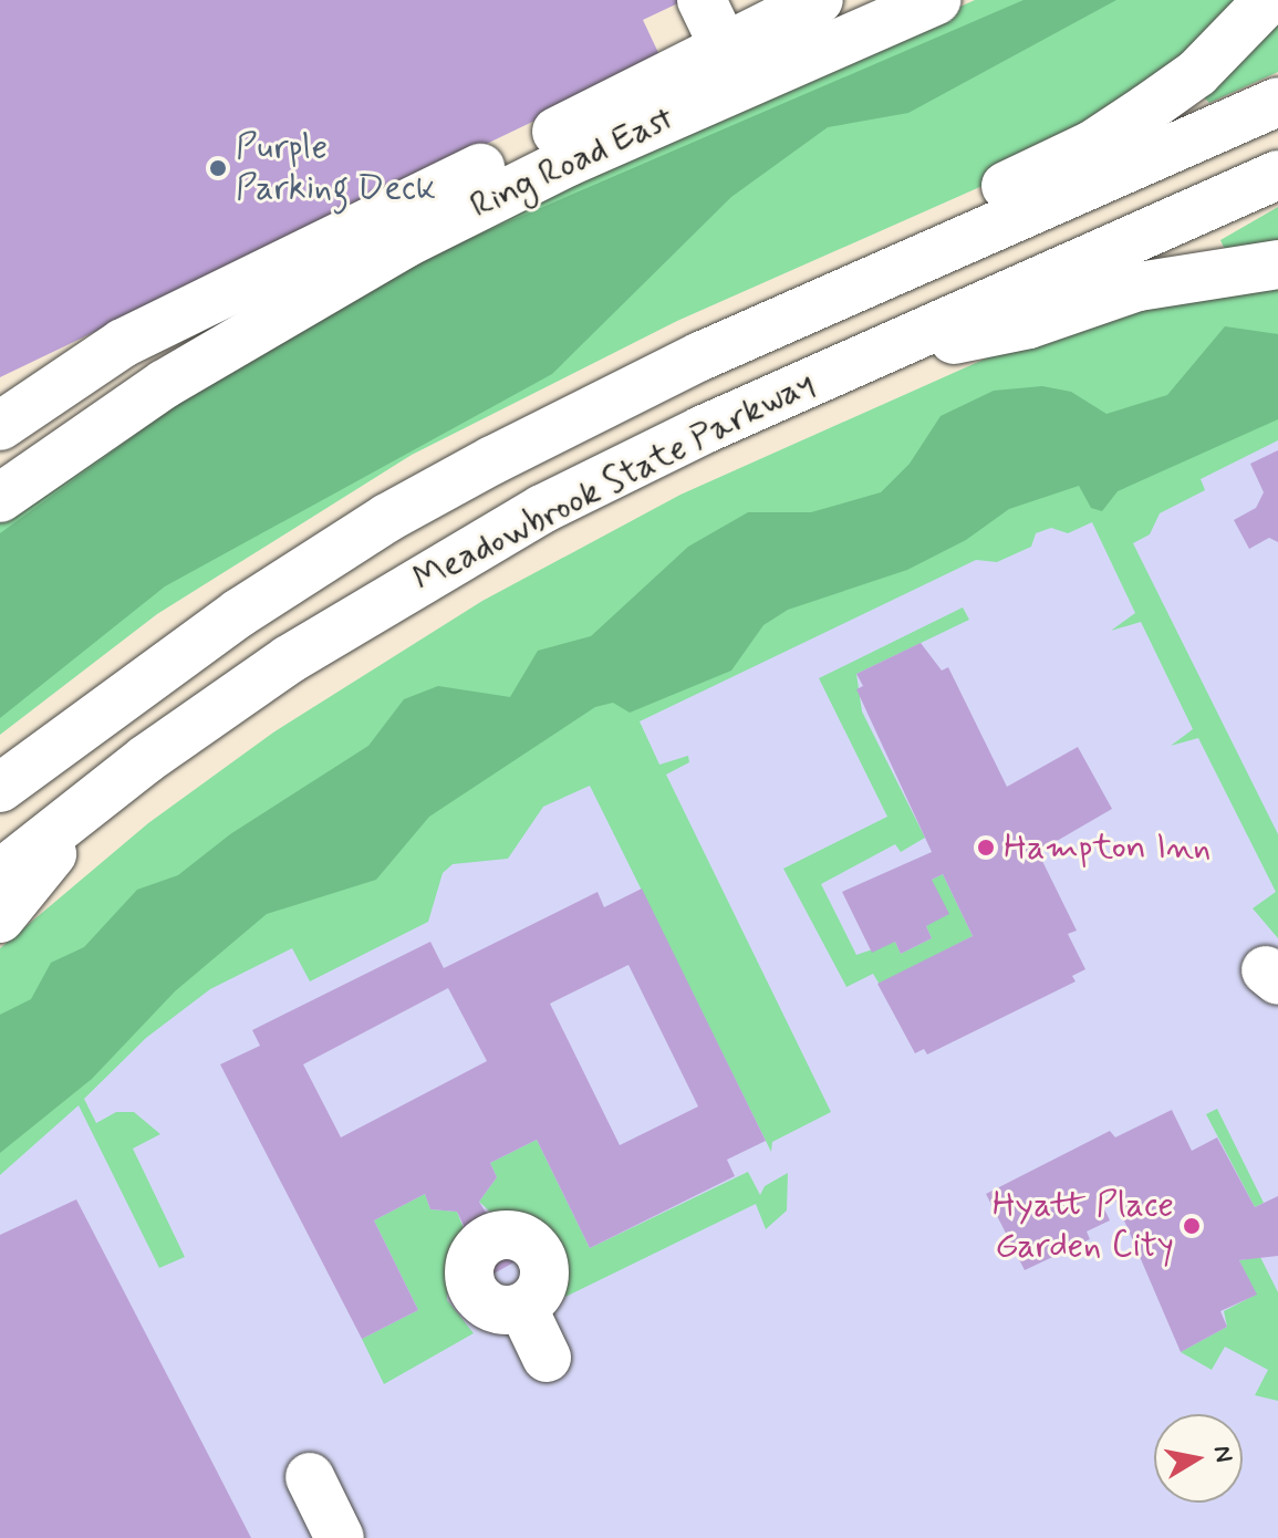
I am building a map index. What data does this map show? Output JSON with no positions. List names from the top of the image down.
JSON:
{
  "streets": {
    "main road": ["Ring Road East", "Meadowbrook State Parkway"]
  },
  "places": ["Purple Parking Deck", "Hampton Inn", "Hyatt Place Garden City"],
  "north": "right"
}
